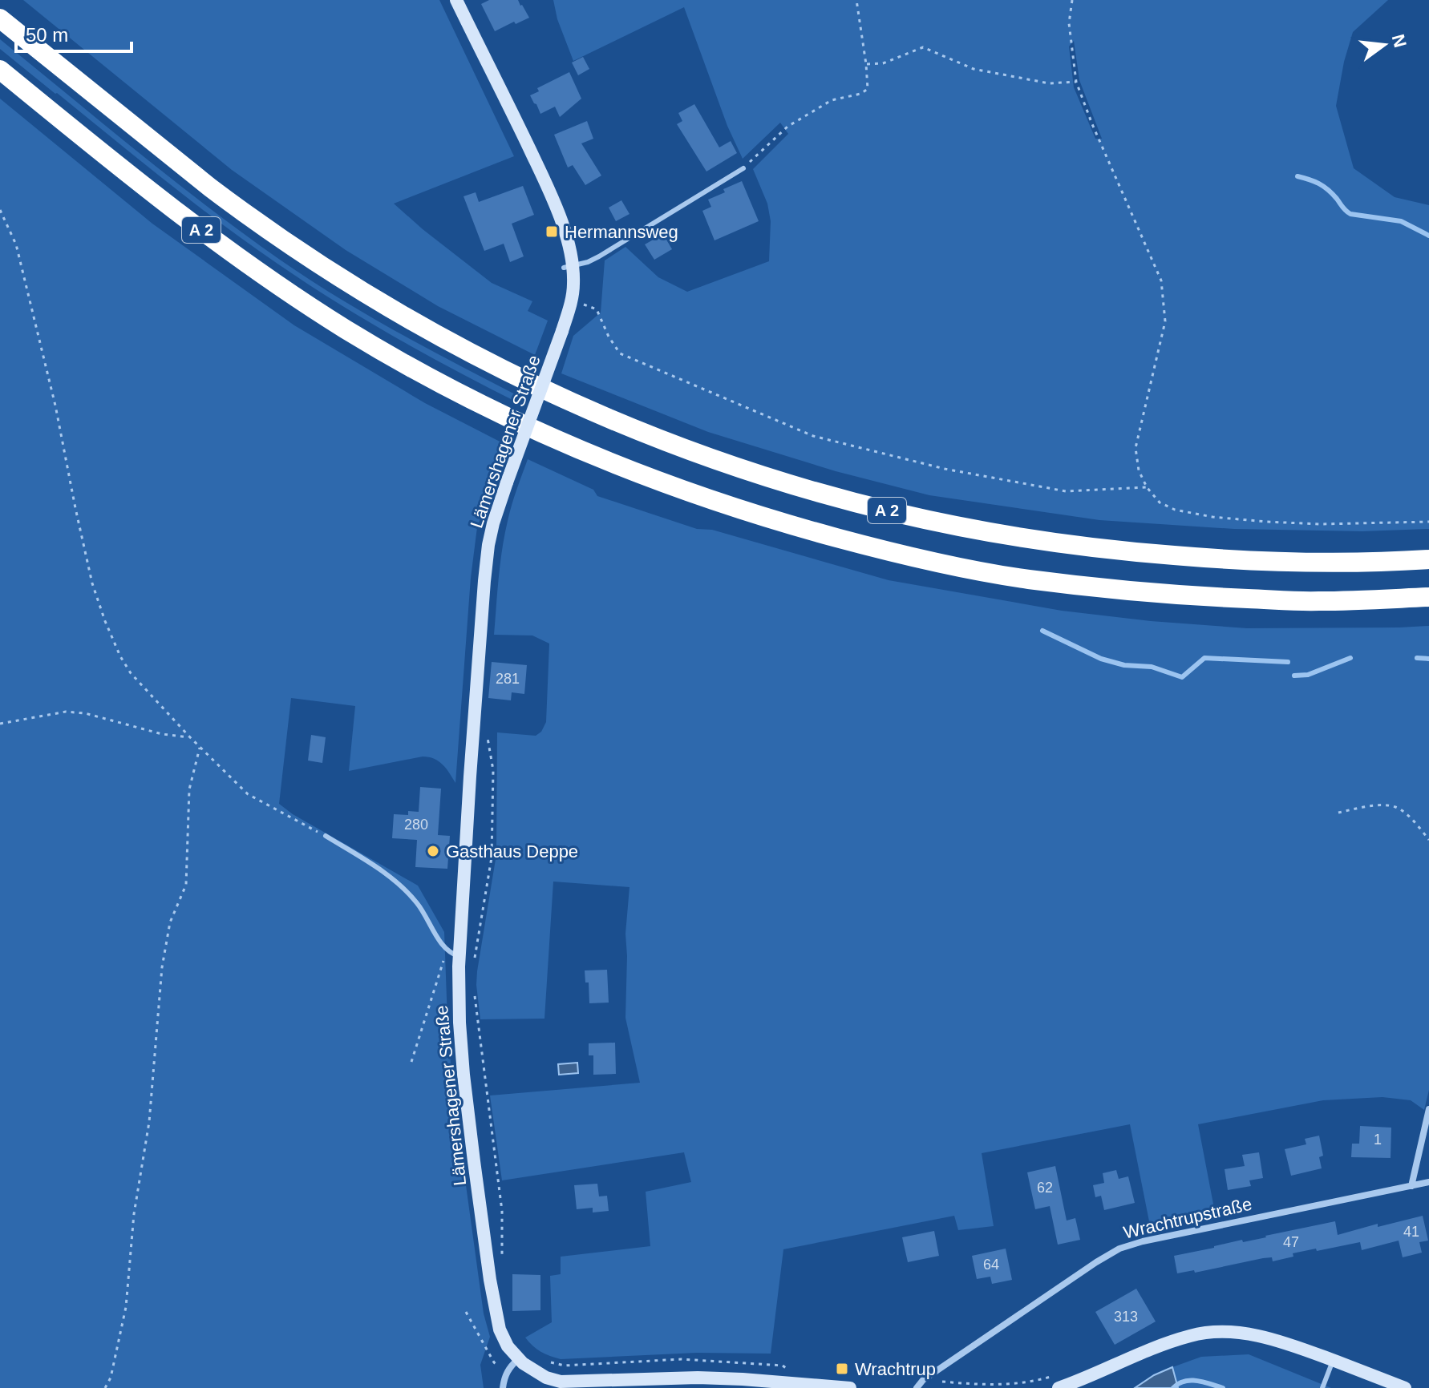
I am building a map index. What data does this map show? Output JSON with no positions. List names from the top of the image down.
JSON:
{
  "streets": {
    "highway": ["A 2"],
    "main road": ["Lämershagener Straße"],
    "street": ["Wrachtrupstraße"]
  },
  "places": {
    "transit": ["Hermannsweg", "Wrachtrup"],
    "other": ["Gasthaus Deppe"]
  },
  "house_numbers": [
    "281",
    "280",
    "1",
    "62",
    "41",
    "47",
    "64",
    "313"
  ],
  "scale_bar": "50 m",
  "north": "right"
}
